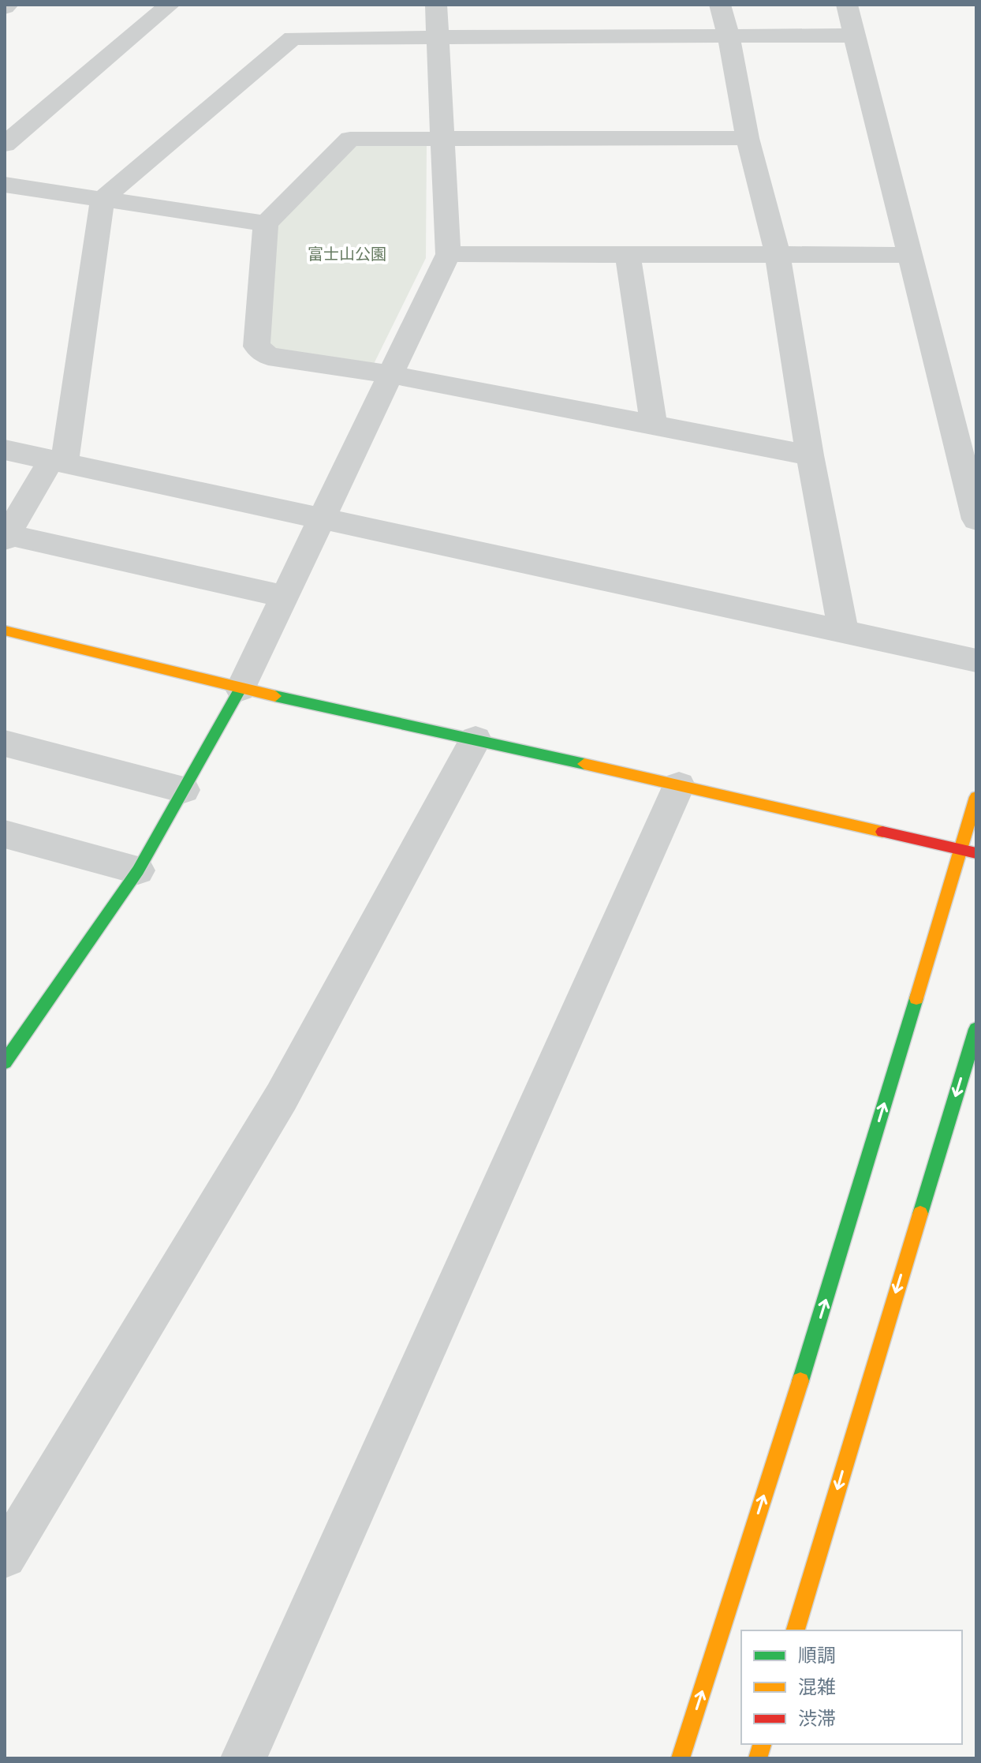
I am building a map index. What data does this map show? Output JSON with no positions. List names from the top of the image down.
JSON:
{
  "parks": ["富士山公園"],
  "legend": ["順調", "混雑", "渋滞"]
}
